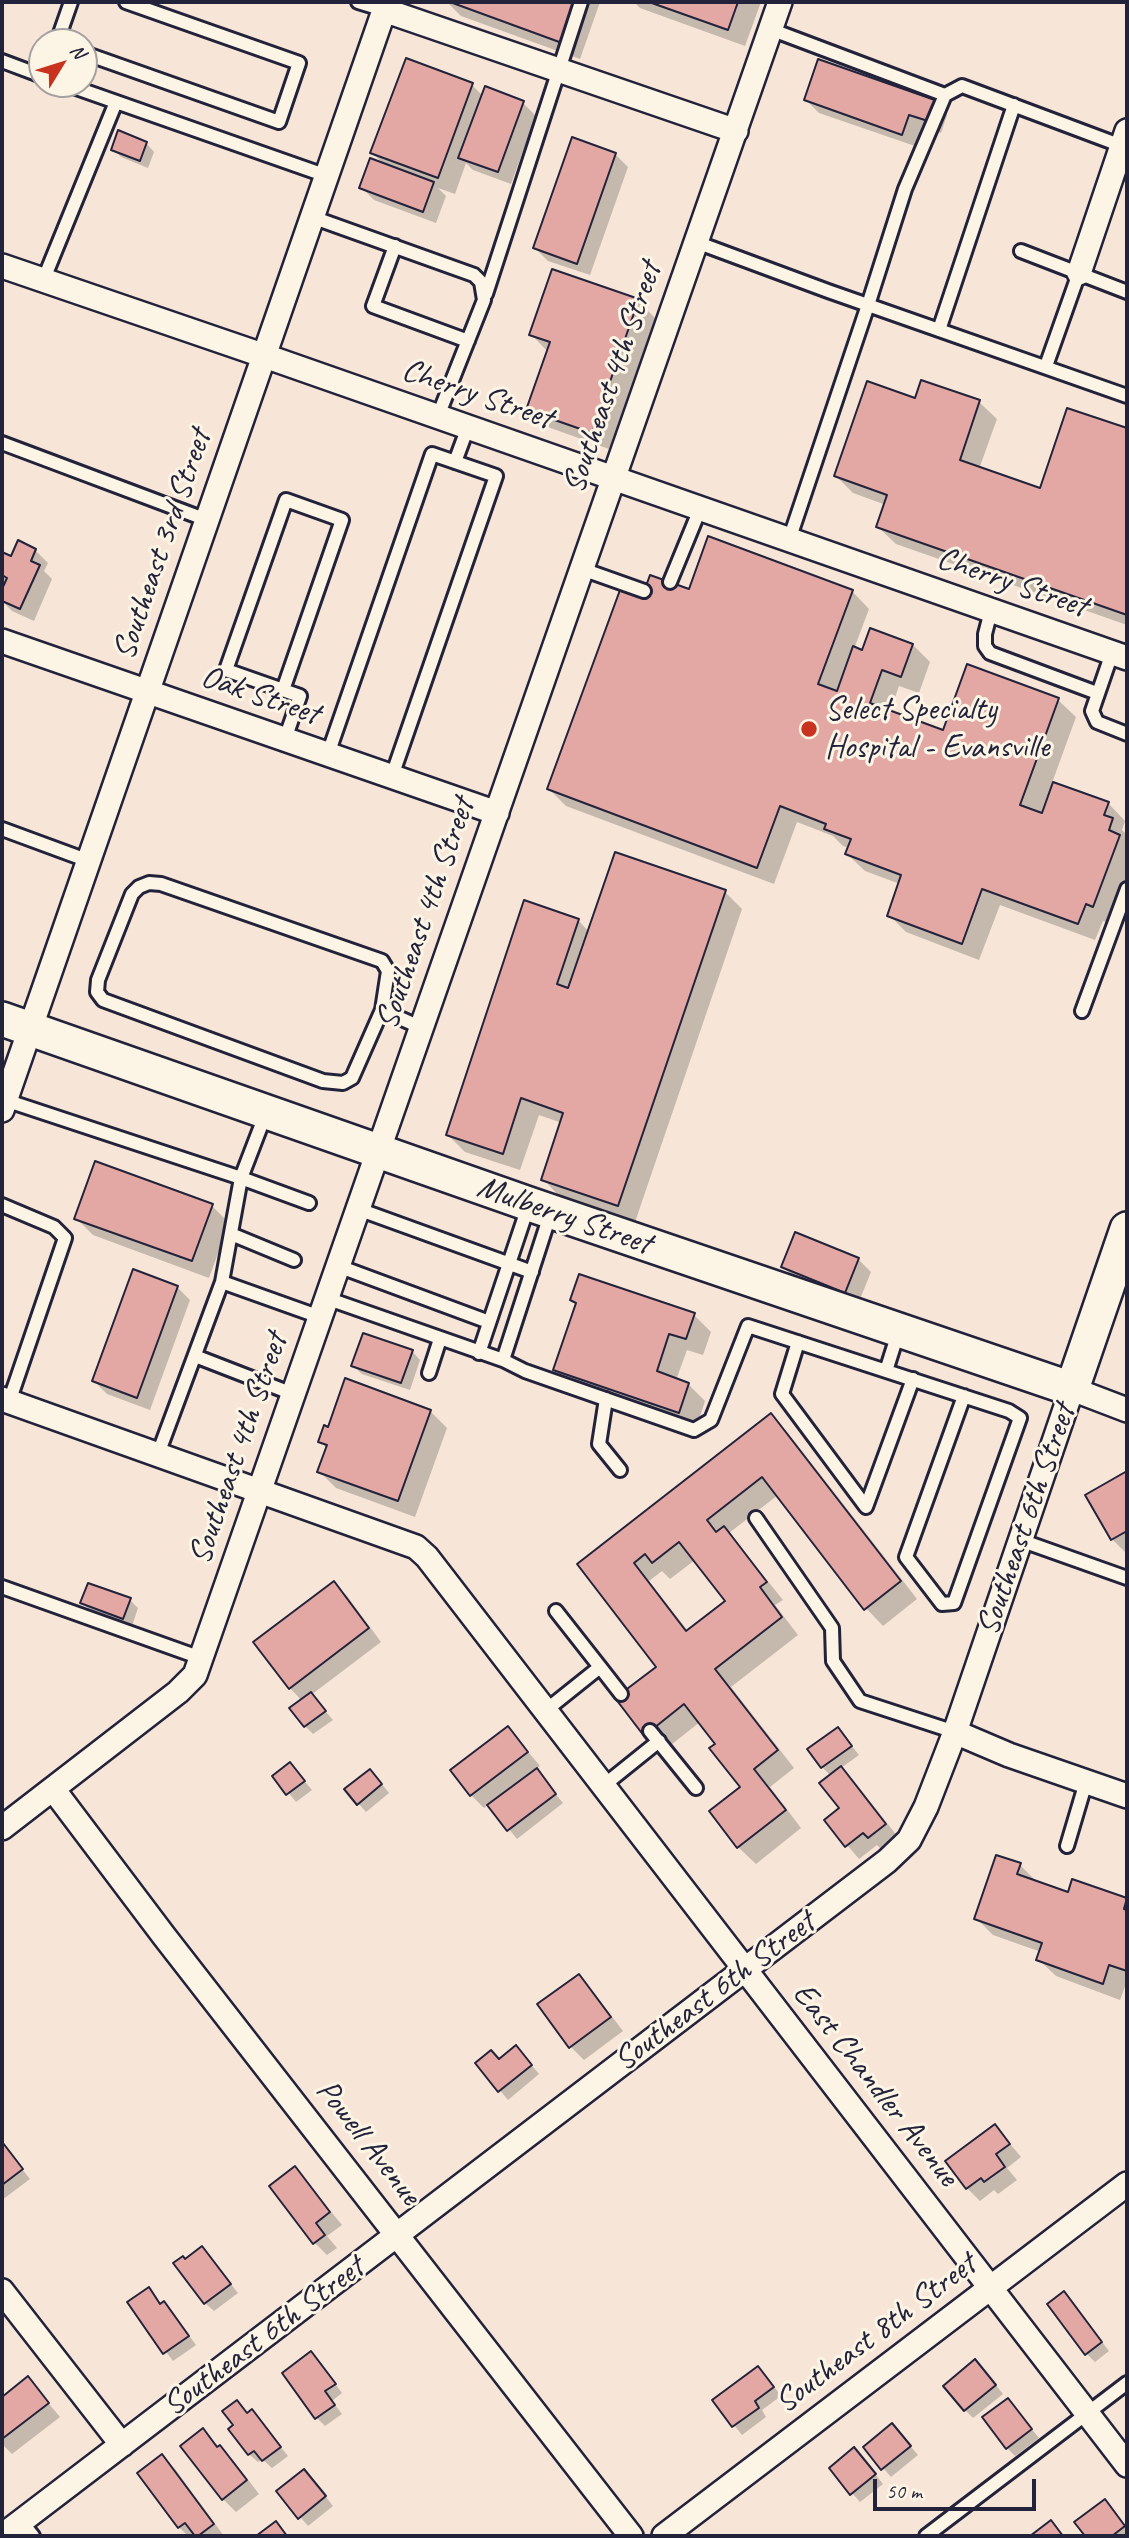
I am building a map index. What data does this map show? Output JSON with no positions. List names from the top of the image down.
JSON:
{
  "streets": {
    "street": [
      "Southeast 4th Street",
      "Cherry Street",
      "Southeast 3rd Street",
      "Oak Street",
      "Mulberry Street",
      "Southeast 6th Street",
      "East Chandler Avenue",
      "Powell Avenue",
      "Southeast 8th Street"
    ]
  },
  "crossings": [
    ["Southeast 4th Street", "Cherry Street"],
    ["Southeast 4th Street", "Oak Street"],
    ["Southeast 4th Street", "Mulberry Street"],
    ["Southeast 4th Street", "East Chandler Avenue"],
    ["Southeast 4th Street", "Powell Avenue"],
    ["Cherry Street", "Southeast 3rd Street"],
    ["Southeast 3rd Street", "Oak Street"],
    ["Southeast 3rd Street", "Mulberry Street"],
    ["Mulberry Street", "Southeast 6th Street"],
    ["Southeast 6th Street", "East Chandler Avenue"],
    ["Southeast 6th Street", "Powell Avenue"],
    ["East Chandler Avenue", "Southeast 8th Street"]
  ],
  "places": ["Select Specialty Hospital - Evansville"],
  "scale_bar": "50 m",
  "north": "top right"
}
